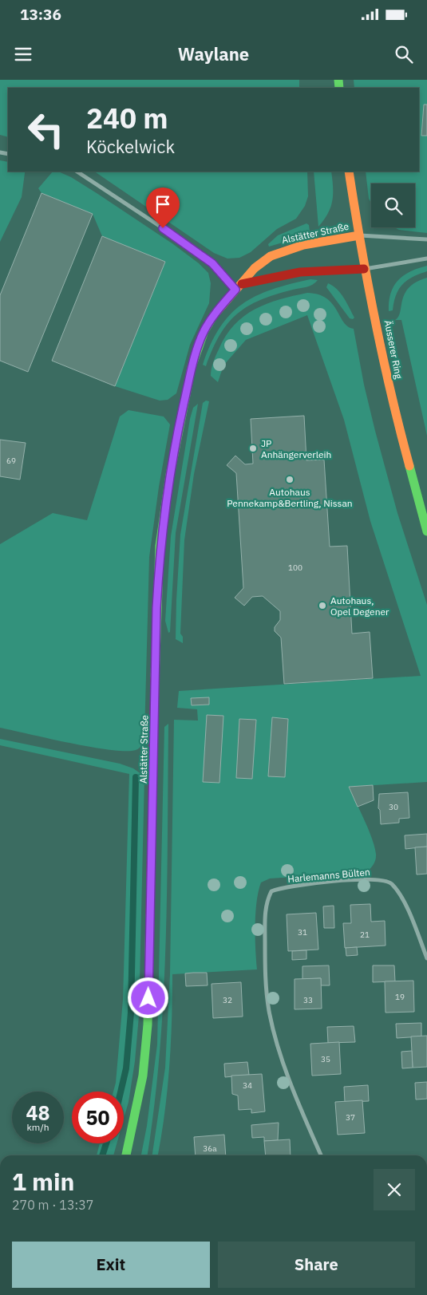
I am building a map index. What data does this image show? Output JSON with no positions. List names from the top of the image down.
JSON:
{
  "streets": {
    "main road": ["Alstätter Straße", "Äusserer Ring"],
    "street": ["Harlemanns Bülten"]
  },
  "crossings": [
    ["Alstätter Straße", "Äusserer Ring"]
  ],
  "places": ["JP Anhängerverleih", "Autohaus Pennekamp&Bertling, Nissan", "Autohaus, Opel Degener"],
  "house_numbers": [
    "69",
    "100",
    "30",
    "31",
    "21",
    "19",
    "32",
    "33",
    "35",
    "34",
    "37",
    "36a"
  ],
  "page": {
    "status": "13:36",
    "header": "Waylane",
    "turn": ["240 m", "Köckelwick"],
    "speed": "48 km/h",
    "limit": "50",
    "heading": ["1 min", "270 m · 13:37"],
    "buttons": ["Exit", "Share"]
  }
}
